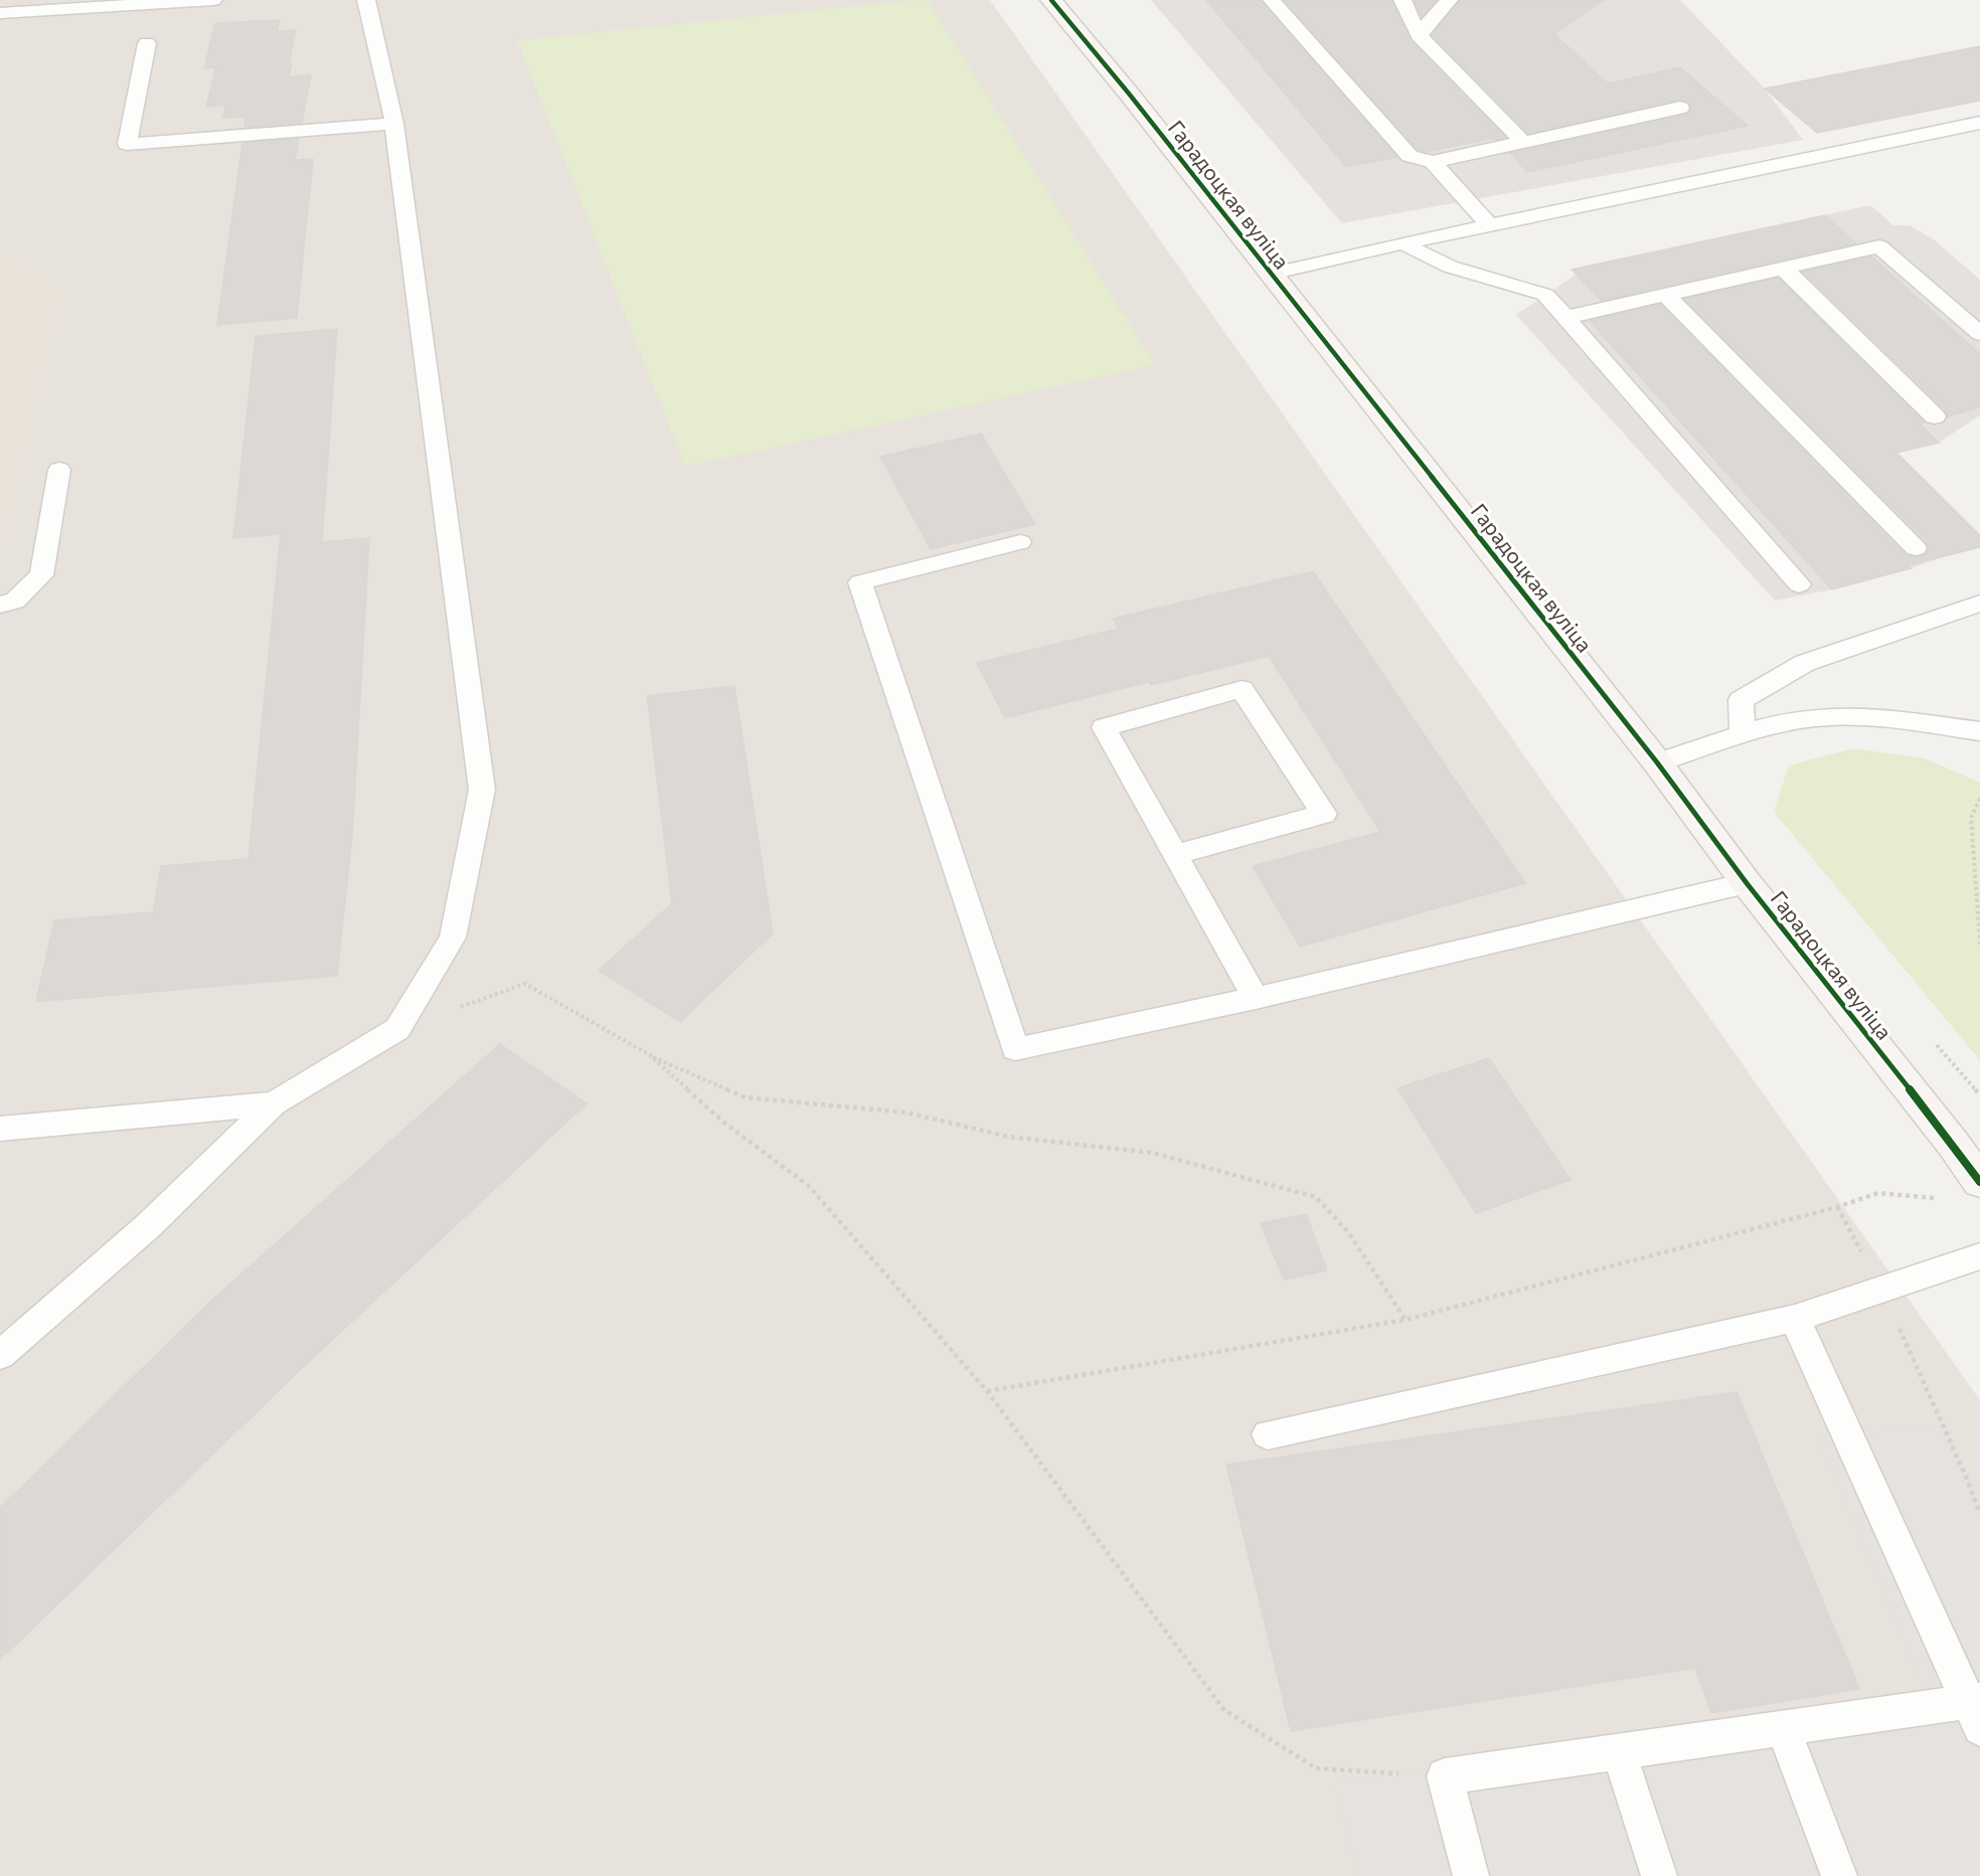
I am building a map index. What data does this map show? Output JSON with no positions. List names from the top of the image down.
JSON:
{
  "streets": {
    "street": ["Гарадоцкая вуліца"]
  }
}
